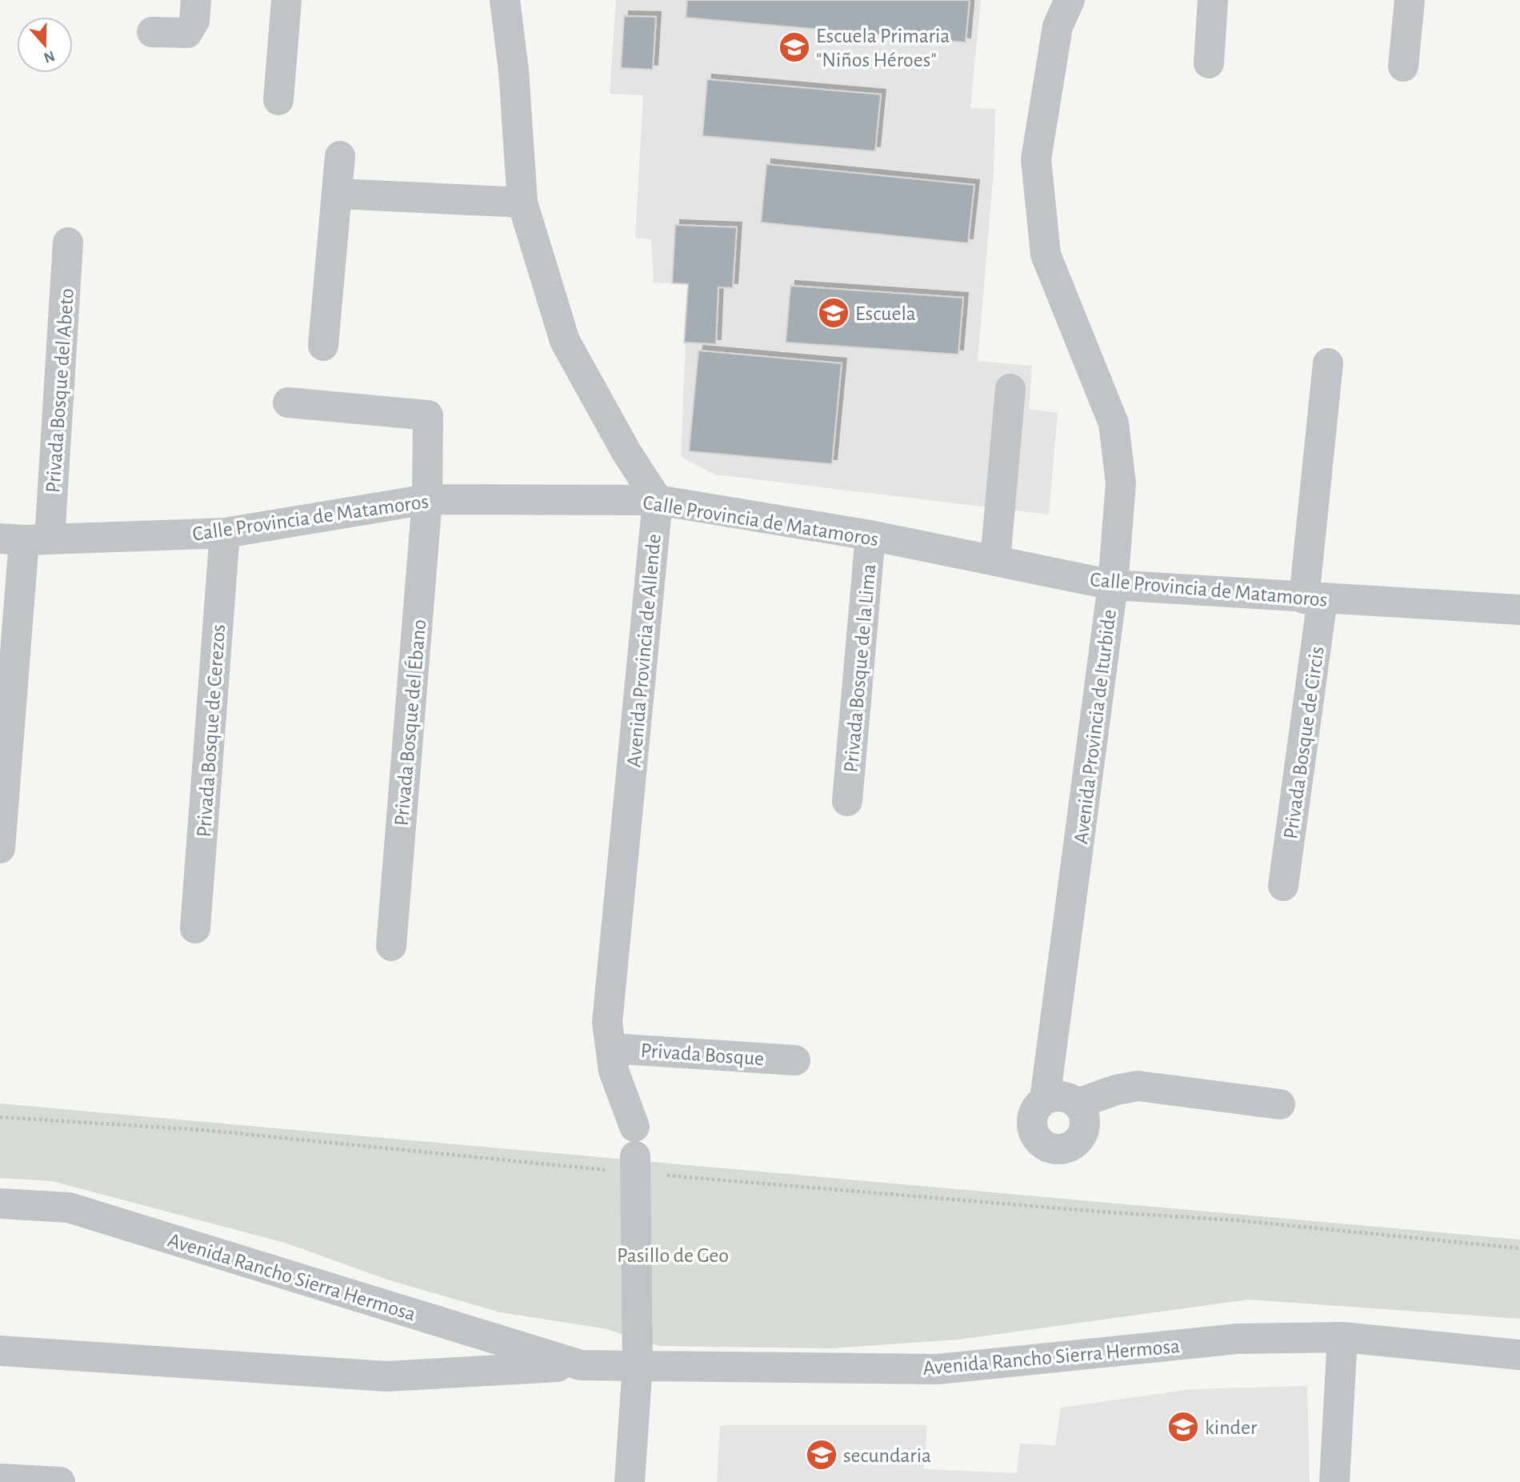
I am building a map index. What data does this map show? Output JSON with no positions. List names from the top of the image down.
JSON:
{
  "streets": {
    "street": [
      "Privada Bosque del Abeto",
      "Calle Provincia de Matamoros",
      "Avenida Provincia de Allende",
      "Privada Bosque de la Lima",
      "Privada Bosque del Ébano",
      "Avenida Provincia de Iturbide",
      "Privada Bosque de Cerezos",
      "Privada Bosque de Circis",
      "Privada Bosque",
      "Avenida Rancho Sierra Hermosa"
    ]
  },
  "crossings": [
    ["Privada Bosque del Abeto", "Calle Provincia de Matamoros"],
    ["Calle Provincia de Matamoros", "Avenida Provincia de Allende"],
    ["Calle Provincia de Matamoros", "Privada Bosque de la Lima"],
    ["Calle Provincia de Matamoros", "Privada Bosque del Ébano"],
    ["Calle Provincia de Matamoros", "Avenida Provincia de Iturbide"],
    ["Calle Provincia de Matamoros", "Privada Bosque de Cerezos"],
    ["Calle Provincia de Matamoros", "Privada Bosque de Circis"],
    ["Avenida Provincia de Allende", "Privada Bosque"]
  ],
  "parks": ["Pasillo de Geo"],
  "places": {
    "school or university": [
      "Escuela Primaria \"Niños Héroes\"",
      "Escuela",
      "kinder",
      "secundaria"
    ]
  },
  "north": "bottom"
}
